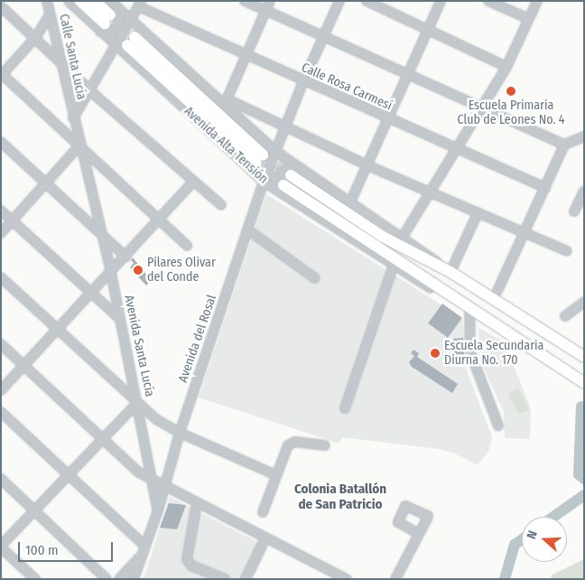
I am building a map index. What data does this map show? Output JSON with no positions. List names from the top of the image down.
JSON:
{
  "streets": {
    "main road": ["Avenida Alta Tensión"],
    "street": [
      "Calle Santa Lucía",
      "Calle Rosa Carmesí",
      "Avenida del Rosal",
      "Avenida Santa Lucía"
    ]
  },
  "crossings": [
    ["Calle Santa Lucía", "Avenida Santa Lucía"],
    ["Calle Rosa Carmesí", "Avenida del Rosal"],
    ["Avenida Alta Tensión", "Avenida del Rosal"],
    ["Avenida del Rosal", "Avenida Santa Lucía"]
  ],
  "districts": ["Colonia Batallón de San Patricio"],
  "places": ["Escuela Primaria Club de Leones No. 4", "Pilares Olivar del Conde", "Escuela Secundaria Diurna No. 170"],
  "scale_bar": "100 m",
  "north": "left"
}
